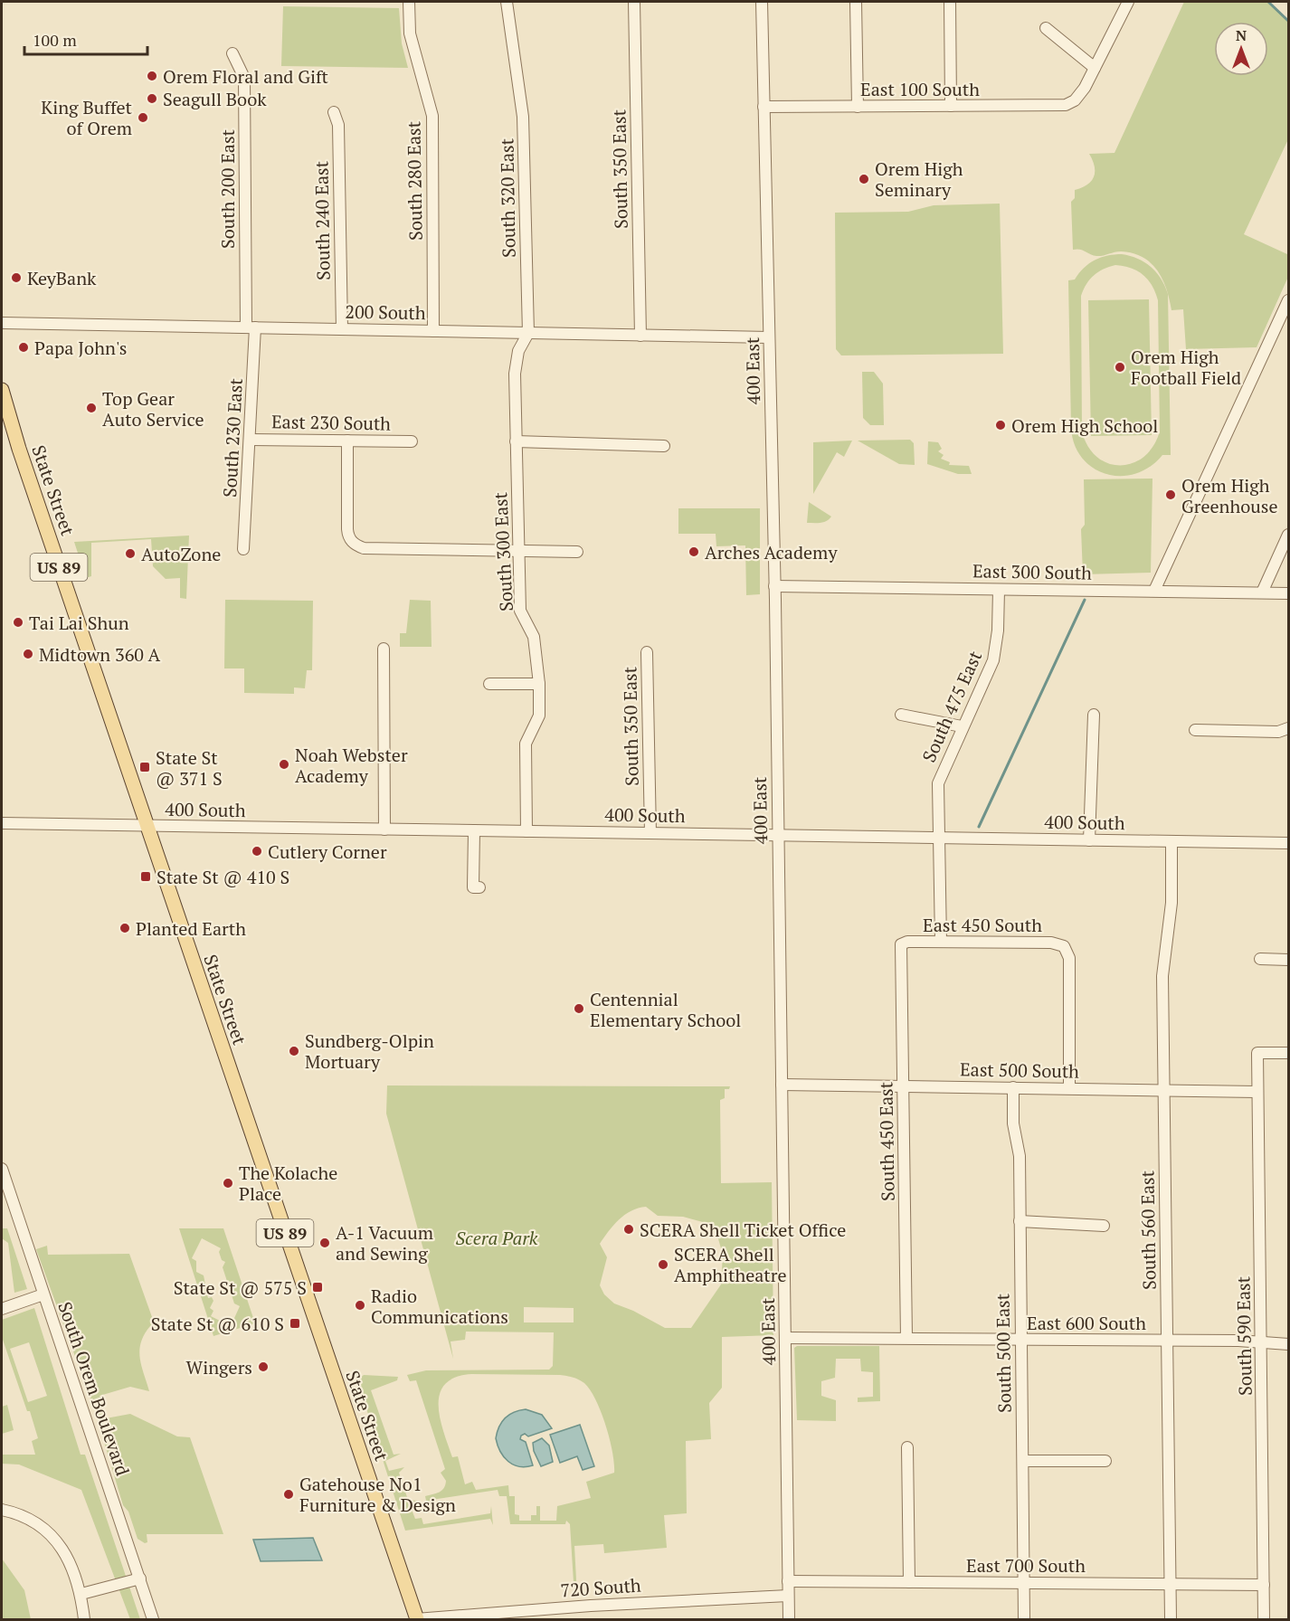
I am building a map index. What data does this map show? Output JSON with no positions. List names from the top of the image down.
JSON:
{
  "streets": {
    "main road": ["State Street", "US 89"],
    "street": [
      "East 100 South",
      "South 350 East",
      "South 280 East",
      "South 200 East",
      "South 320 East",
      "South 240 East",
      "200 South",
      "400 East",
      "East 230 South",
      "South 230 East",
      "South 300 East",
      "East 300 South",
      "South 475 East",
      "400 South",
      "East 450 South",
      "East 500 South",
      "South 450 East",
      "South 560 East",
      "East 600 South",
      "South 590 East",
      "South 500 East",
      "South Orem Boulevard",
      "East 700 South",
      "720 South"
    ]
  },
  "crossings": [
    ["East 100 South", "400 East"],
    ["South 350 East", "200 South"],
    ["South 350 East", "400 South"],
    ["South 280 East", "200 South"],
    ["South 200 East", "200 South"],
    ["South 200 East", "South 230 East"],
    ["South 320 East", "200 South"],
    ["South 320 East", "South 300 East"],
    ["South 240 East", "200 South"],
    ["200 South", "400 East"],
    ["200 South", "South 230 East"],
    ["200 South", "South 300 East"],
    ["400 East", "East 300 South"],
    ["400 East", "400 South"],
    ["400 East", "East 500 South"],
    ["400 East", "East 600 South"],
    ["400 East", "East 700 South"],
    ["400 East", "720 South"],
    ["East 230 South", "South 230 East"],
    ["State Street", "400 South"],
    ["State Street", "720 South"],
    ["South 300 East", "400 South"],
    ["East 300 South", "South 475 East"],
    ["South 475 East", "400 South"],
    ["South 475 East", "East 450 South"],
    ["400 South", "South 560 East"],
    ["East 450 South", "East 500 South"],
    ["East 450 South", "South 450 East"],
    ["East 500 South", "South 450 East"],
    ["East 500 South", "South 560 East"],
    ["East 500 South", "South 590 East"],
    ["East 500 South", "South 500 East"],
    ["South 450 East", "East 600 South"],
    ["South 560 East", "East 600 South"],
    ["South 560 East", "East 700 South"],
    ["East 600 South", "South 590 East"],
    ["East 600 South", "South 500 East"],
    ["South 590 East", "East 700 South"],
    ["South 500 East", "East 700 South"]
  ],
  "parks": ["Scera Park"],
  "places": {
    "other": [
      "Orem Floral and Gift",
      "Seagull Book",
      "King Buffet of Orem",
      "Orem High Seminary",
      "KeyBank",
      "Papa John's",
      "Orem High Football Field",
      "Top Gear Auto Service",
      "Orem High School",
      "Orem High Greenhouse",
      "Arches Academy",
      "AutoZone",
      "Tai Lai Shun",
      "Midtown 360 A",
      "Noah Webster Academy",
      "Cutlery Corner",
      "Planted Earth",
      "Centennial Elementary School",
      "Sundberg-Olpin Mortuary",
      "The Kolache Place",
      "SCERA Shell Ticket Office",
      "A-1 Vacuum and Sewing",
      "SCERA Shell Amphitheatre",
      "Radio Communications",
      "Wingers",
      "Gatehouse No1 Furniture & Design"
    ],
    "transit": [
      "State St @ 371 S",
      "State St @ 410 S",
      "State St @ 575 S",
      "State St @ 610 S"
    ]
  },
  "scale_bar": "100 m",
  "north": "top"
}
